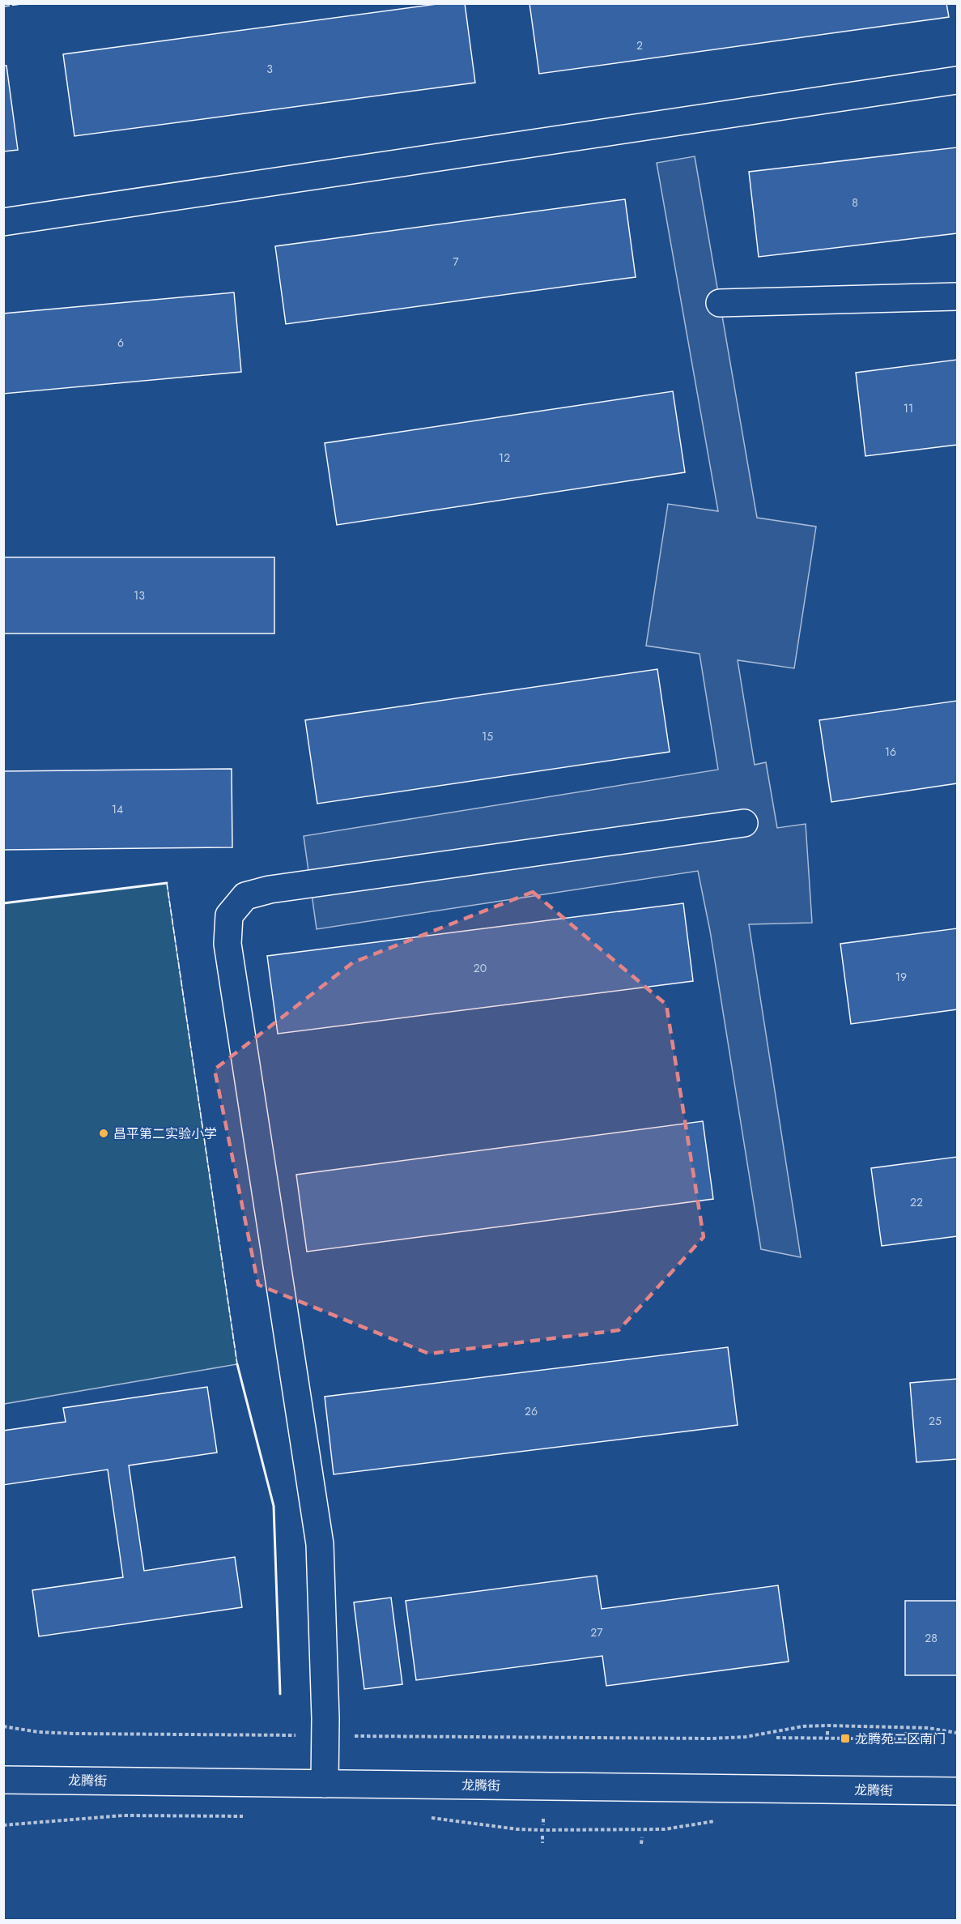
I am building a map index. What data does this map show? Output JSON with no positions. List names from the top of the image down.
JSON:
{
  "streets": {
    "street": ["龙腾街"]
  },
  "places": {
    "other": ["昌平第二实验小学"],
    "transit": ["龙腾苑二区南门"]
  },
  "house_numbers": [
    "2",
    "3",
    "8",
    "7",
    "6",
    "11",
    "12",
    "13",
    "15",
    "16",
    "14",
    "20",
    "19",
    "22",
    "26",
    "25",
    "27",
    "28"
  ]
}
